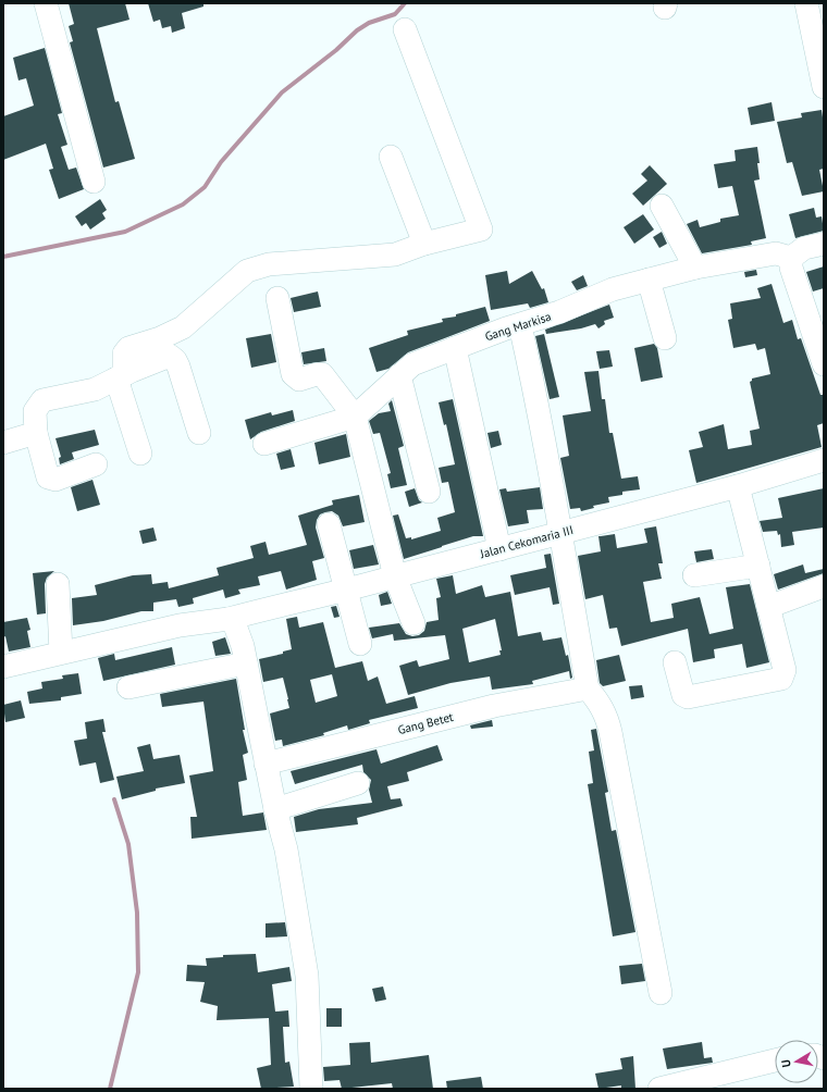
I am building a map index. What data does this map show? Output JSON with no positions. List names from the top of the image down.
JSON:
{
  "streets": {
    "street": ["Gang Markisa", "Jalan Cekomaria III", "Gang Betet"]
  },
  "north": "left"
}
